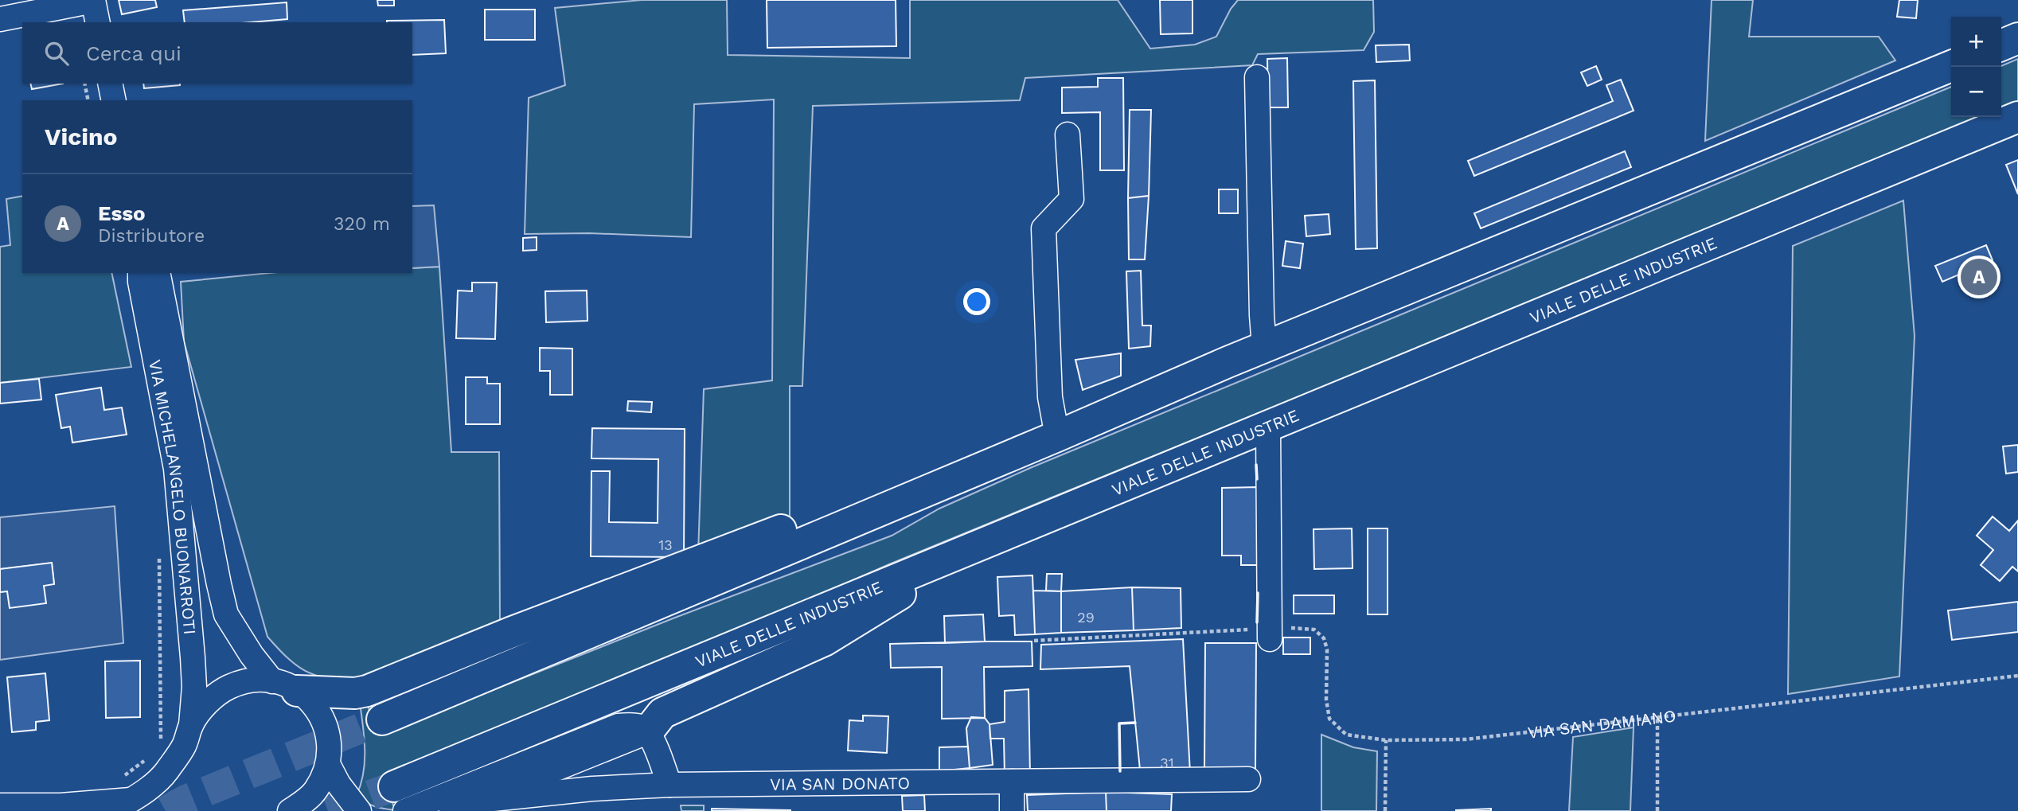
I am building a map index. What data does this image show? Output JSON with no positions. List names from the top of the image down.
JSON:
{
  "streets": {
    "main road": ["VIALE DELLE INDUSTRIE"],
    "street": ["VIA MICHELANGELO BUONARROTI", "VIA SAN DONATO"],
    "path": ["VIA SAN DAMIANO"]
  },
  "house_numbers": ["13", "29", "31"],
  "page": {
    "map_buttons": ["+", "−"],
    "search": "Cerca qui",
    "heading": "Vicino",
    "list": [
      {
        "mark": "A",
        "name": "Esso",
        "note": "Distributore",
        "value": "320 m"
      }
    ],
    "pins": "A"
  }
}
